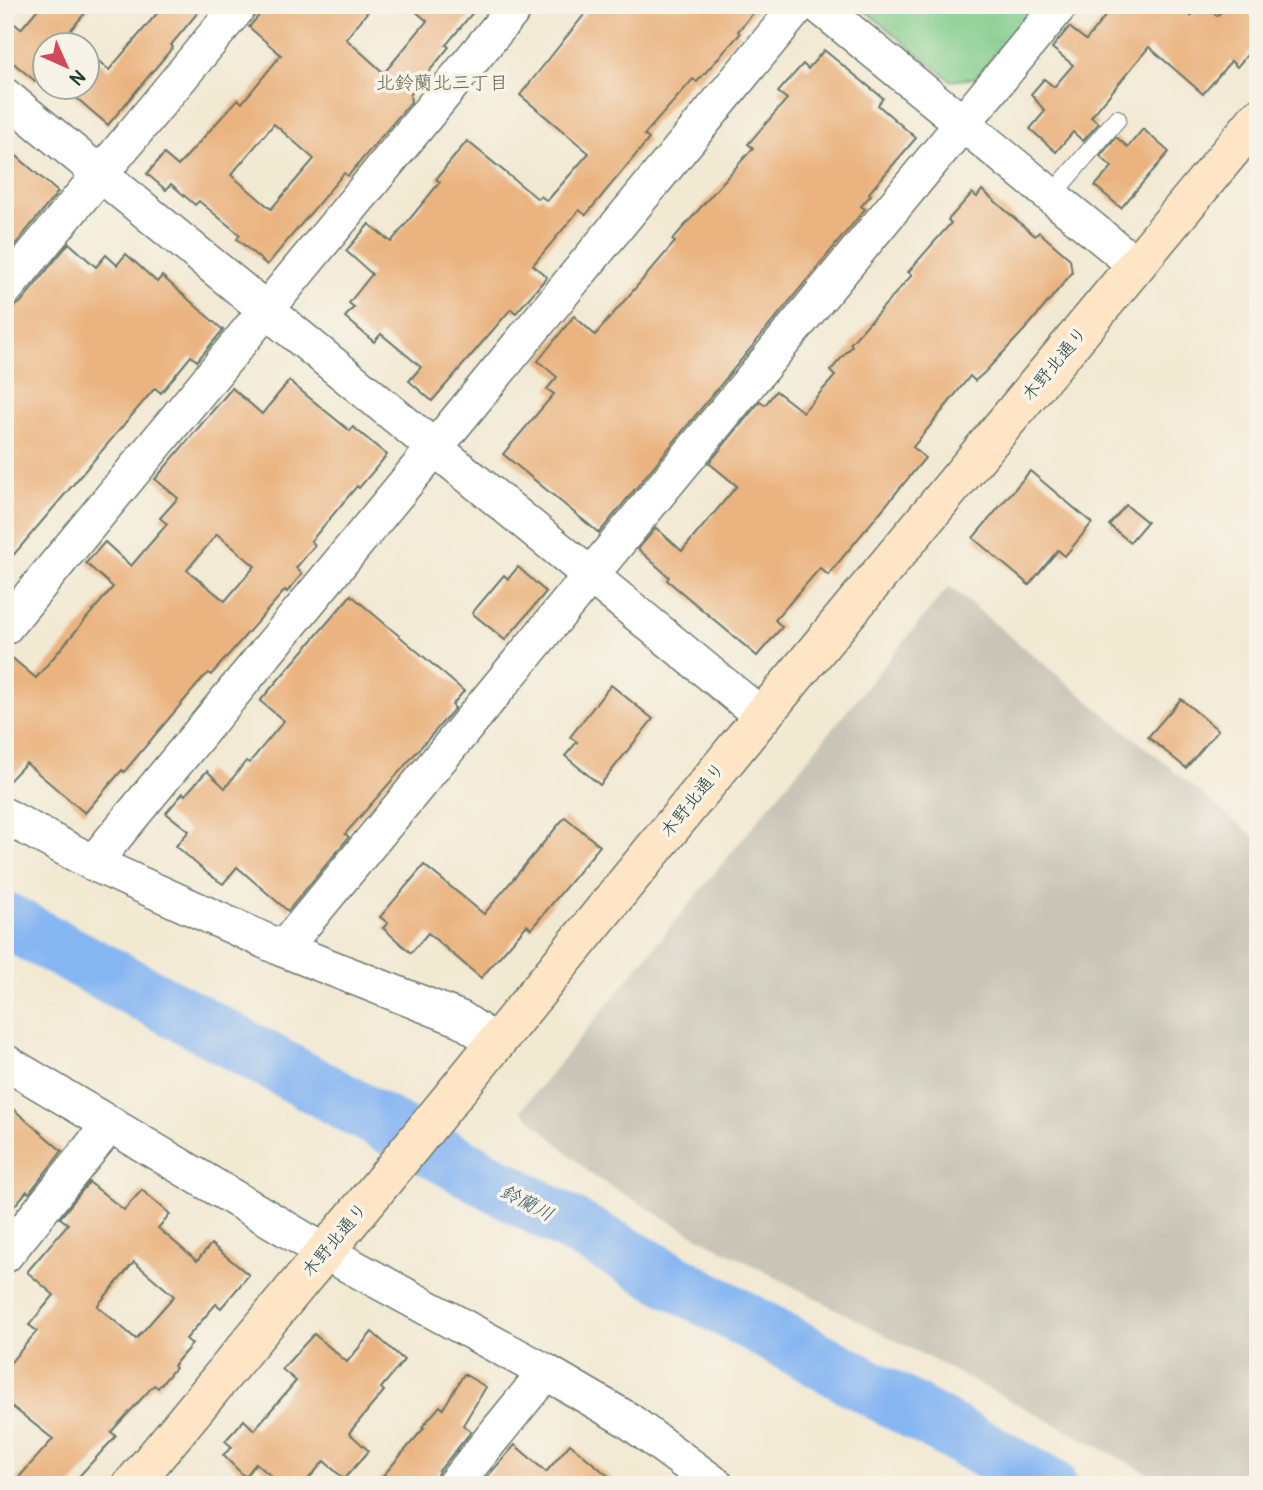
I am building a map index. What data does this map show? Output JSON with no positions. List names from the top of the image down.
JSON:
{
  "streets": {
    "street": ["木野北通り"]
  },
  "districts": ["北鈴蘭北三丁目"],
  "water": ["鈴蘭川"],
  "north": "bottom right"
}
